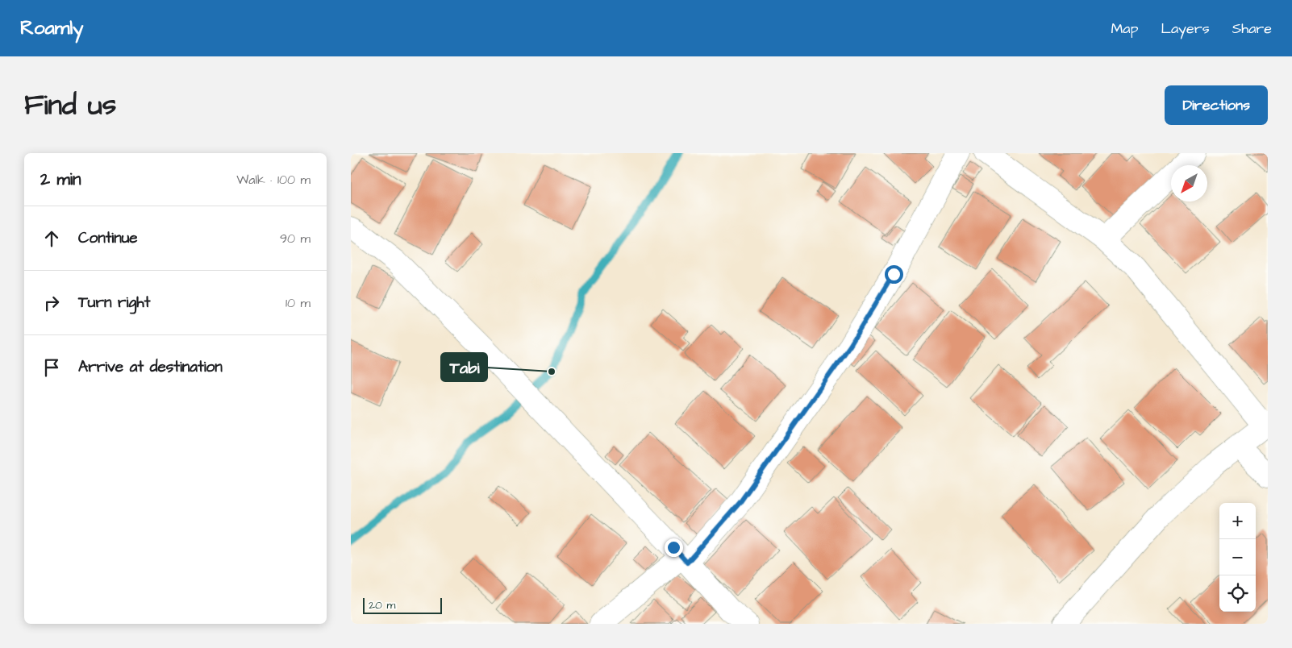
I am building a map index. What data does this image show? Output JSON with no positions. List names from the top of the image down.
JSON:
{
  "places": ["Tabi"],
  "scale_bar": "20 m",
  "north": "bottom left",
  "page": {
    "header": "Roamly",
    "nav": ["Map", "Layers", "Share"],
    "title": "Find us",
    "buttons": "Directions",
    "heading": ["2 min", "Walk · 100 m"],
    "list": [
      ["Continue", "90 m"],
      ["Turn right", "10 m"],
      "Arrive at destination"
    ],
    "map_buttons": ["+", "−"],
    "scale": "20 m"
  }
}
